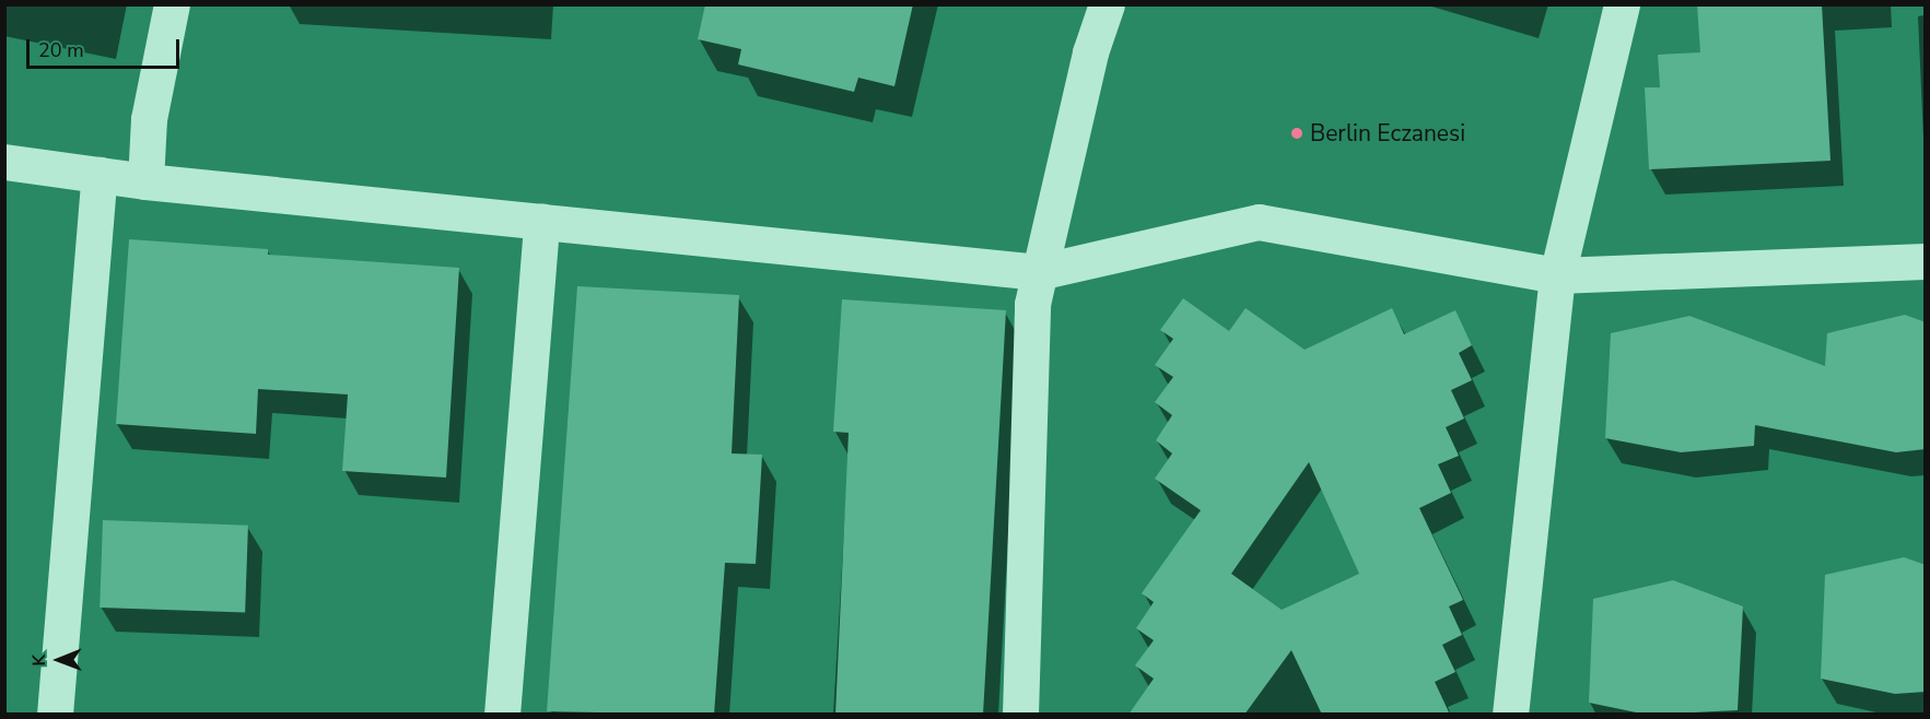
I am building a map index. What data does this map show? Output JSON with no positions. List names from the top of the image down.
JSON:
{
  "places": ["Berlin Eczanesi"],
  "scale_bar": "20 m",
  "north": "left"
}
